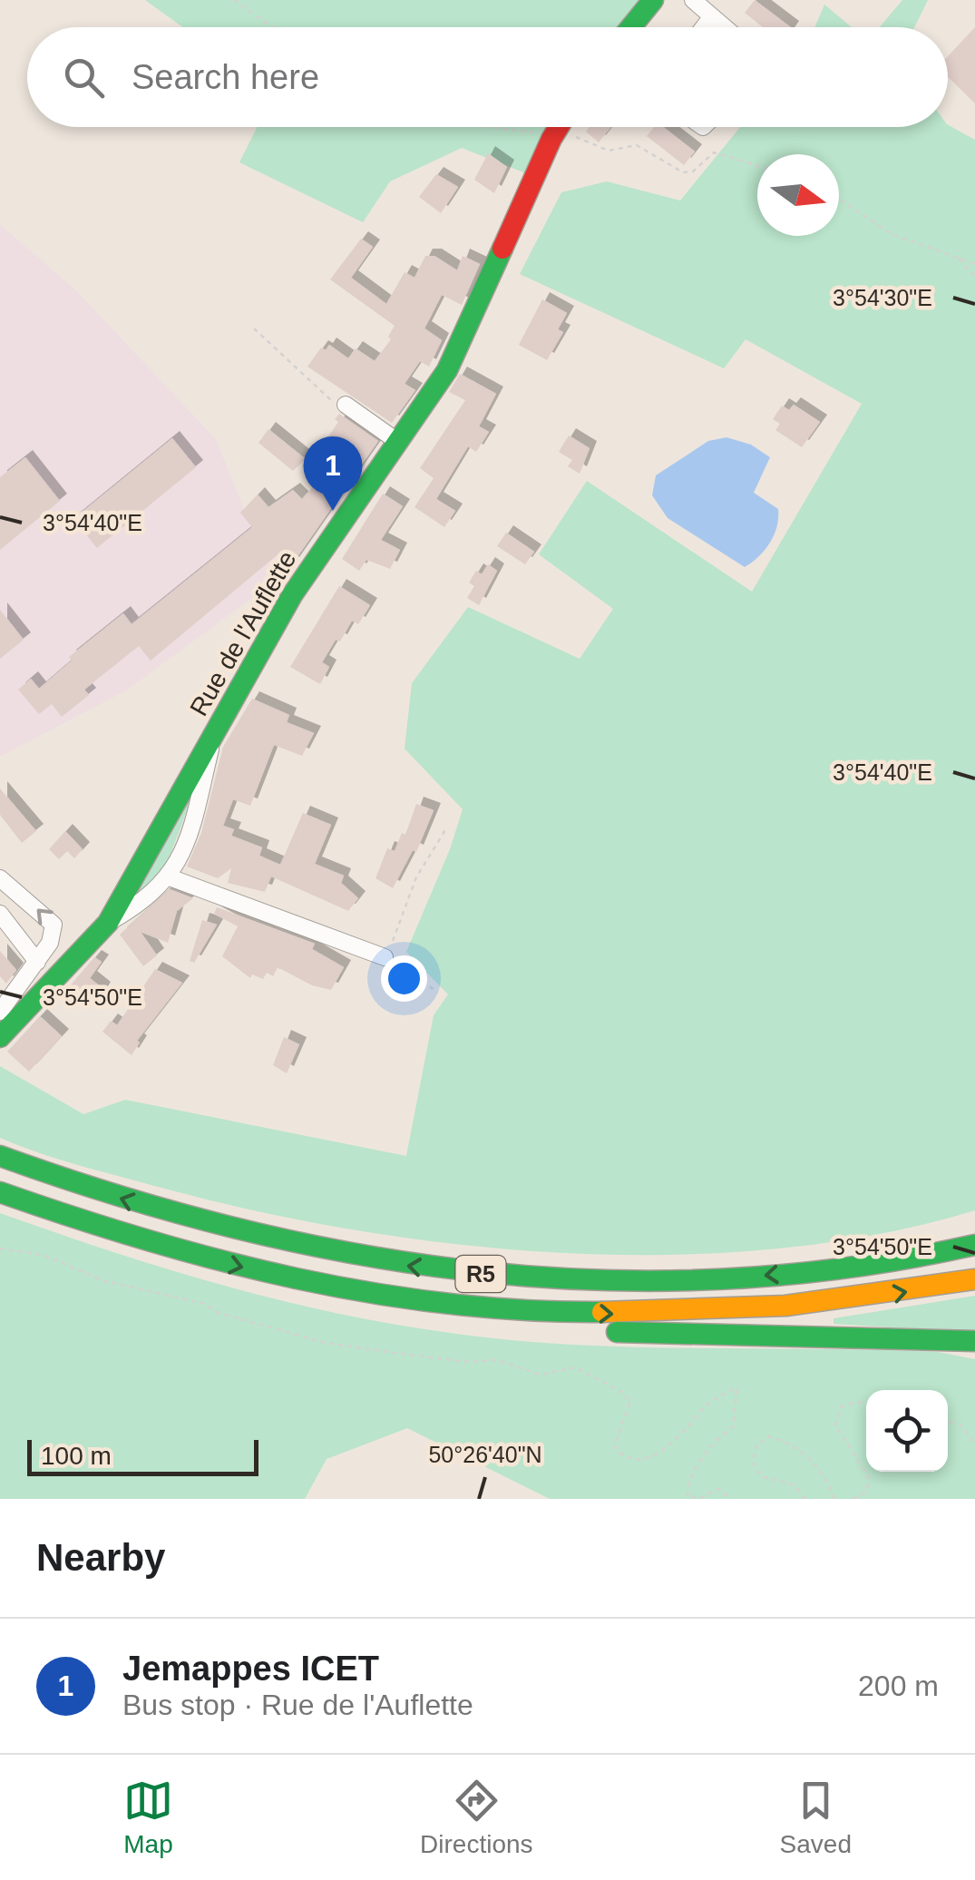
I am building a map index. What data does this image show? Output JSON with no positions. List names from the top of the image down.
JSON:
{
  "streets": {
    "main road": ["Rue de l'Auflette", "R5"]
  },
  "scale_bar": "100 m",
  "north": "right",
  "page": {
    "search": "Search here",
    "pins": "1",
    "scale": "100 m",
    "heading": "Nearby",
    "list": [
      {
        "mark": "1",
        "name": "Jemappes ICET",
        "note": "Bus stop · Rue de l'Auflette",
        "value": "200 m"
      }
    ],
    "nav": ["Map", "Directions", "Saved"]
  },
  "coordinates": [
    "3°54'30\"E",
    "3°54'40\"E",
    "3°54'50\"E",
    "50°26'40\"N"
  ]
}
